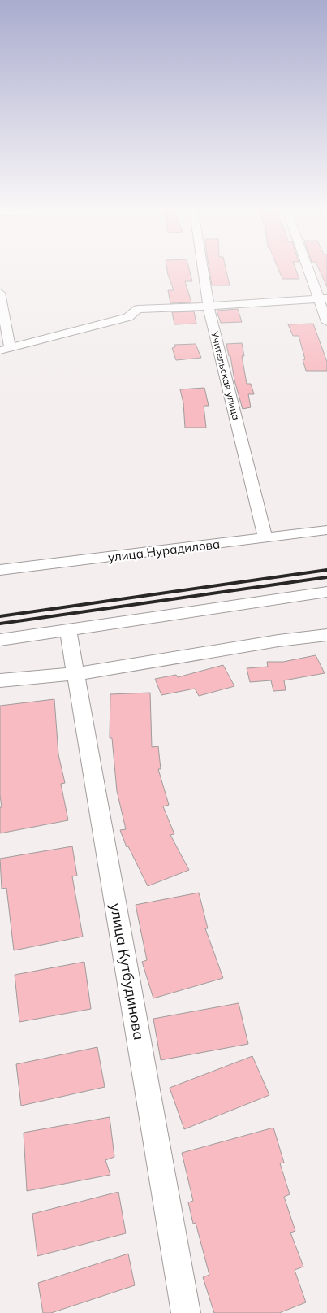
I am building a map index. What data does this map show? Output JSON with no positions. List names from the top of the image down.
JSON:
{
  "streets": {
    "street": ["Учительская улица", "улица Нурадилова", "улица Кутбудинова"]
  },
  "crossings": [
    ["Учительская улица", "улица Нурадилова"]
  ]
}
